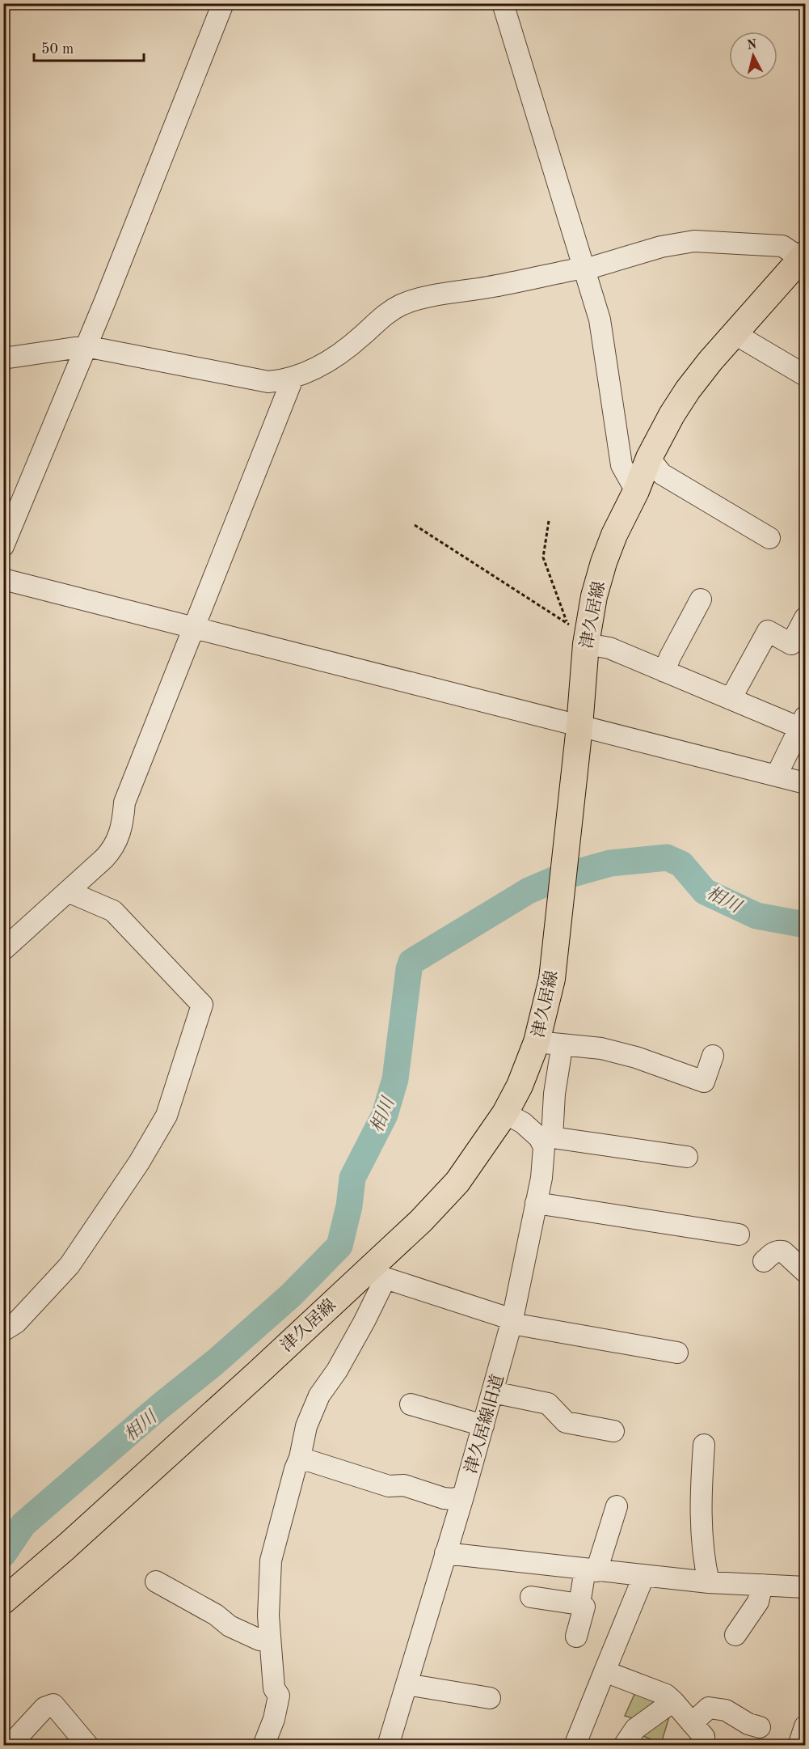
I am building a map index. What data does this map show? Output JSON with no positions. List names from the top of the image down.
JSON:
{
  "streets": {
    "main road": ["津久居線"],
    "street": ["津久居線旧道"]
  },
  "water": ["相川"],
  "scale_bar": "50 m",
  "north": "top"
}
